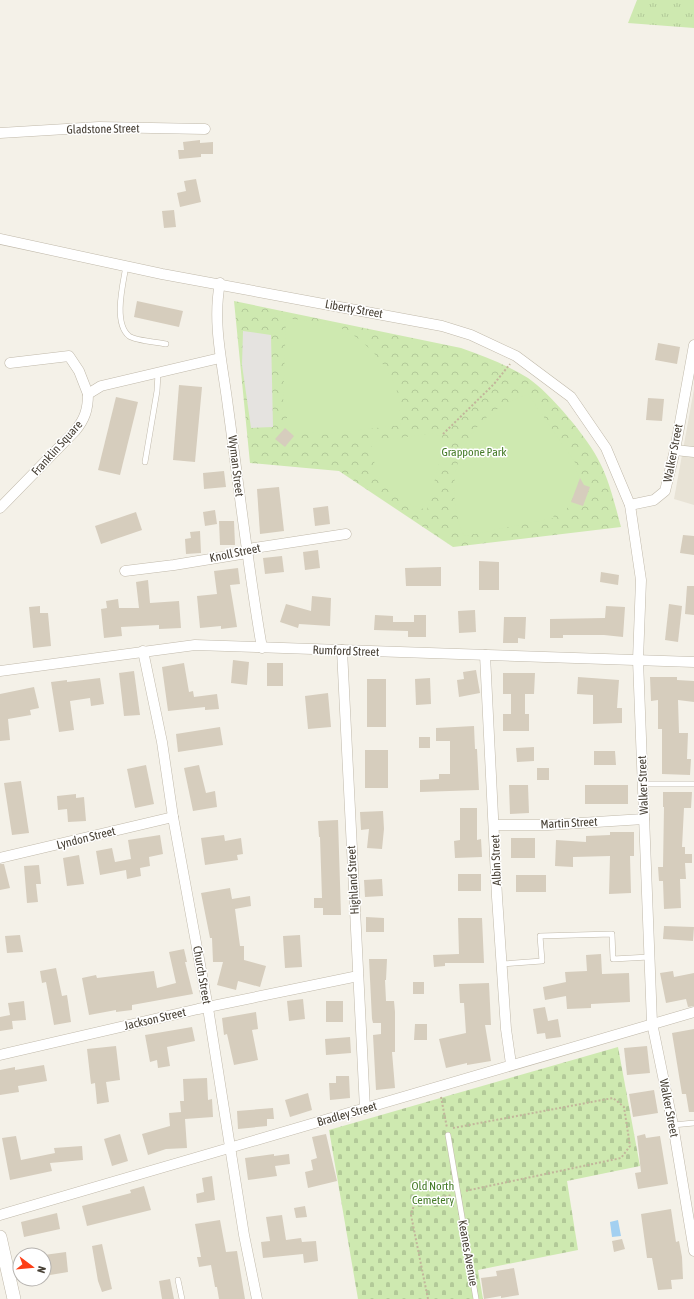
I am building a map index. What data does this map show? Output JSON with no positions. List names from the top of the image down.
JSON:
{
  "streets": {
    "street": [
      "Gladstone Street",
      "Liberty Street",
      "Franklin Square",
      "Walker Street",
      "Wyman Street",
      "Knoll Street",
      "Rumford Street",
      "Martin Street",
      "Lyndon Street",
      "Albin Street",
      "Highland Street",
      "Church Street",
      "Jackson Street",
      "Bradley Street"
    ],
    "lane": ["Keanes Avenue"]
  },
  "crossings": [
    ["Liberty Street", "Walker Street"],
    ["Liberty Street", "Wyman Street"],
    ["Walker Street", "Rumford Street"],
    ["Walker Street", "Martin Street"],
    ["Walker Street", "Bradley Street"],
    ["Wyman Street", "Knoll Street"],
    ["Wyman Street", "Rumford Street"],
    ["Rumford Street", "Albin Street"],
    ["Rumford Street", "Highland Street"],
    ["Rumford Street", "Church Street"],
    ["Martin Street", "Albin Street"],
    ["Lyndon Street", "Church Street"],
    ["Albin Street", "Bradley Street"],
    ["Highland Street", "Jackson Street"],
    ["Highland Street", "Bradley Street"],
    ["Church Street", "Jackson Street"],
    ["Church Street", "Bradley Street"]
  ],
  "parks": ["Grappone Park", "Old North Cemetery"],
  "north": "right"
}
